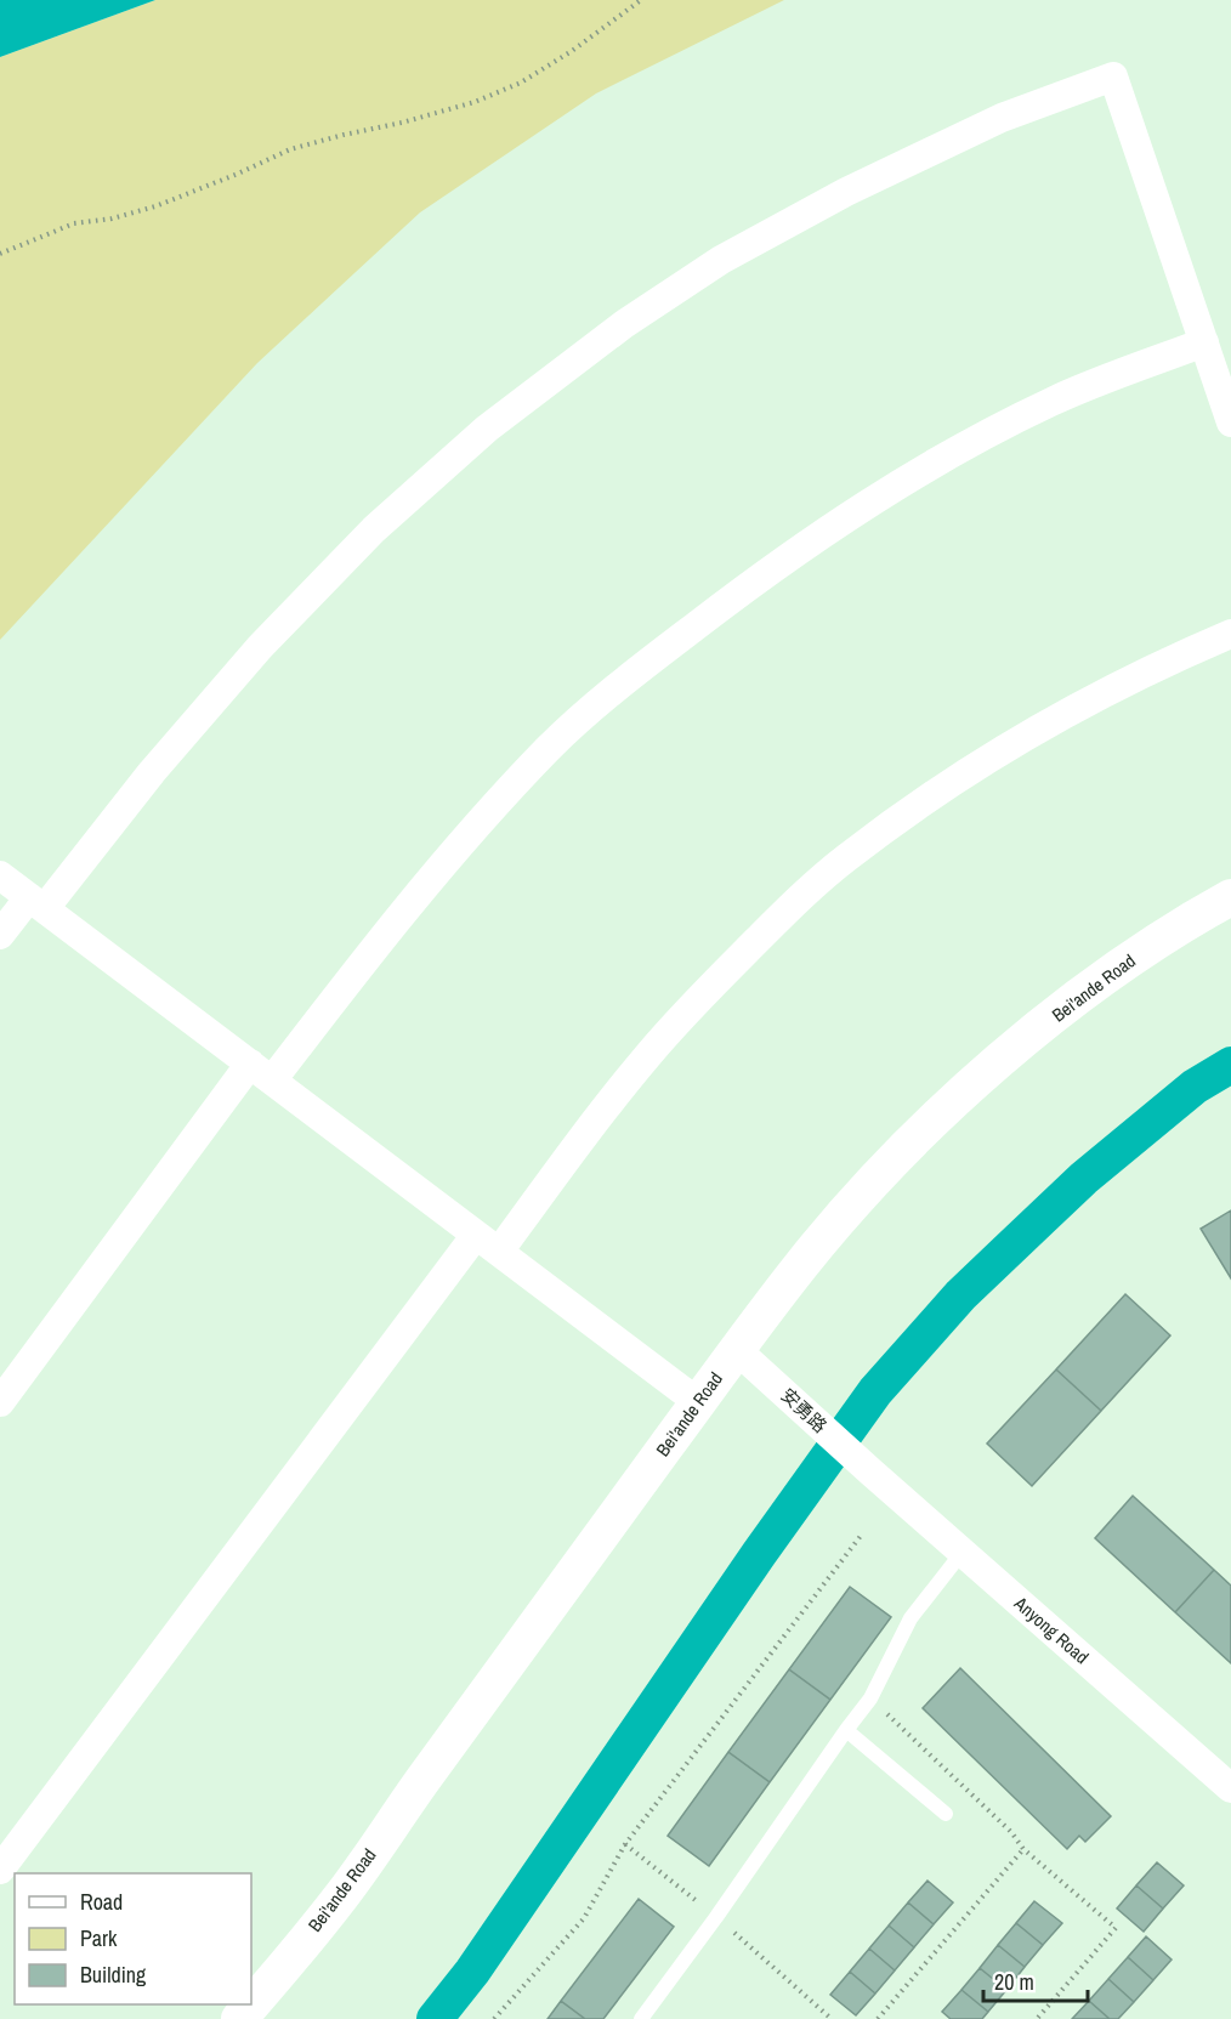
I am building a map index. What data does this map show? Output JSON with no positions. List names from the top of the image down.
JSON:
{
  "streets": {
    "street": ["Bei'ande Road", "安勇路", "Anyong Road"]
  },
  "crossings": [
    ["Bei'ande Road", "安勇路"],
    ["安勇路", "Anyong Road"]
  ],
  "legend": ["Road", "Park", "Building"],
  "scale_bar": "20 m"
}
